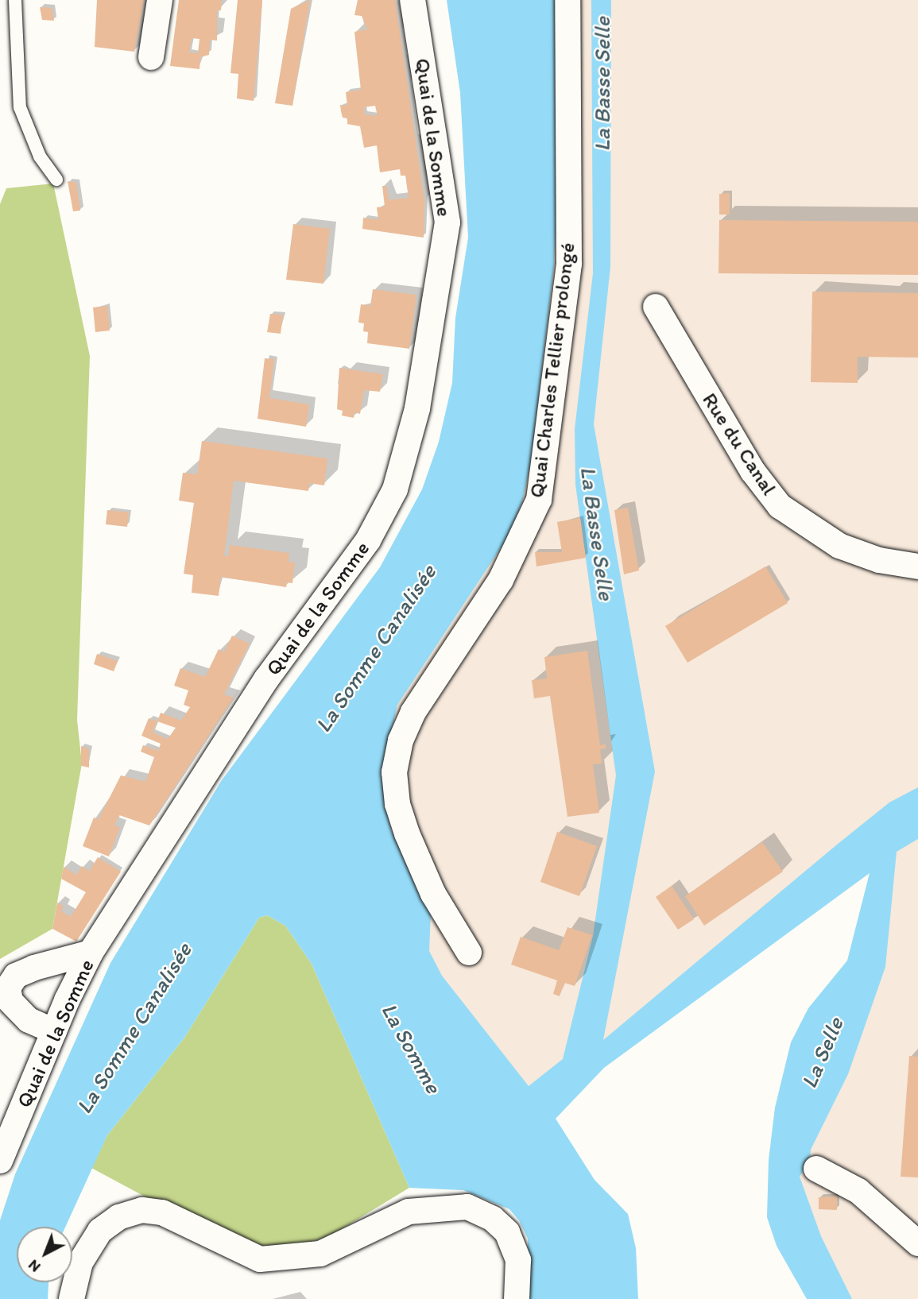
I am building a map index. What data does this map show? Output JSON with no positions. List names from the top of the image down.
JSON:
{
  "streets": {
    "street": ["Quai de la Somme", "Quai Charles Tellier prolongé", "Rue du Canal"]
  },
  "water": [
    "La Basse Selle",
    "La Somme Canalisée",
    "La Somme",
    "La Selle"
  ],
  "north": "bottom left"
}
